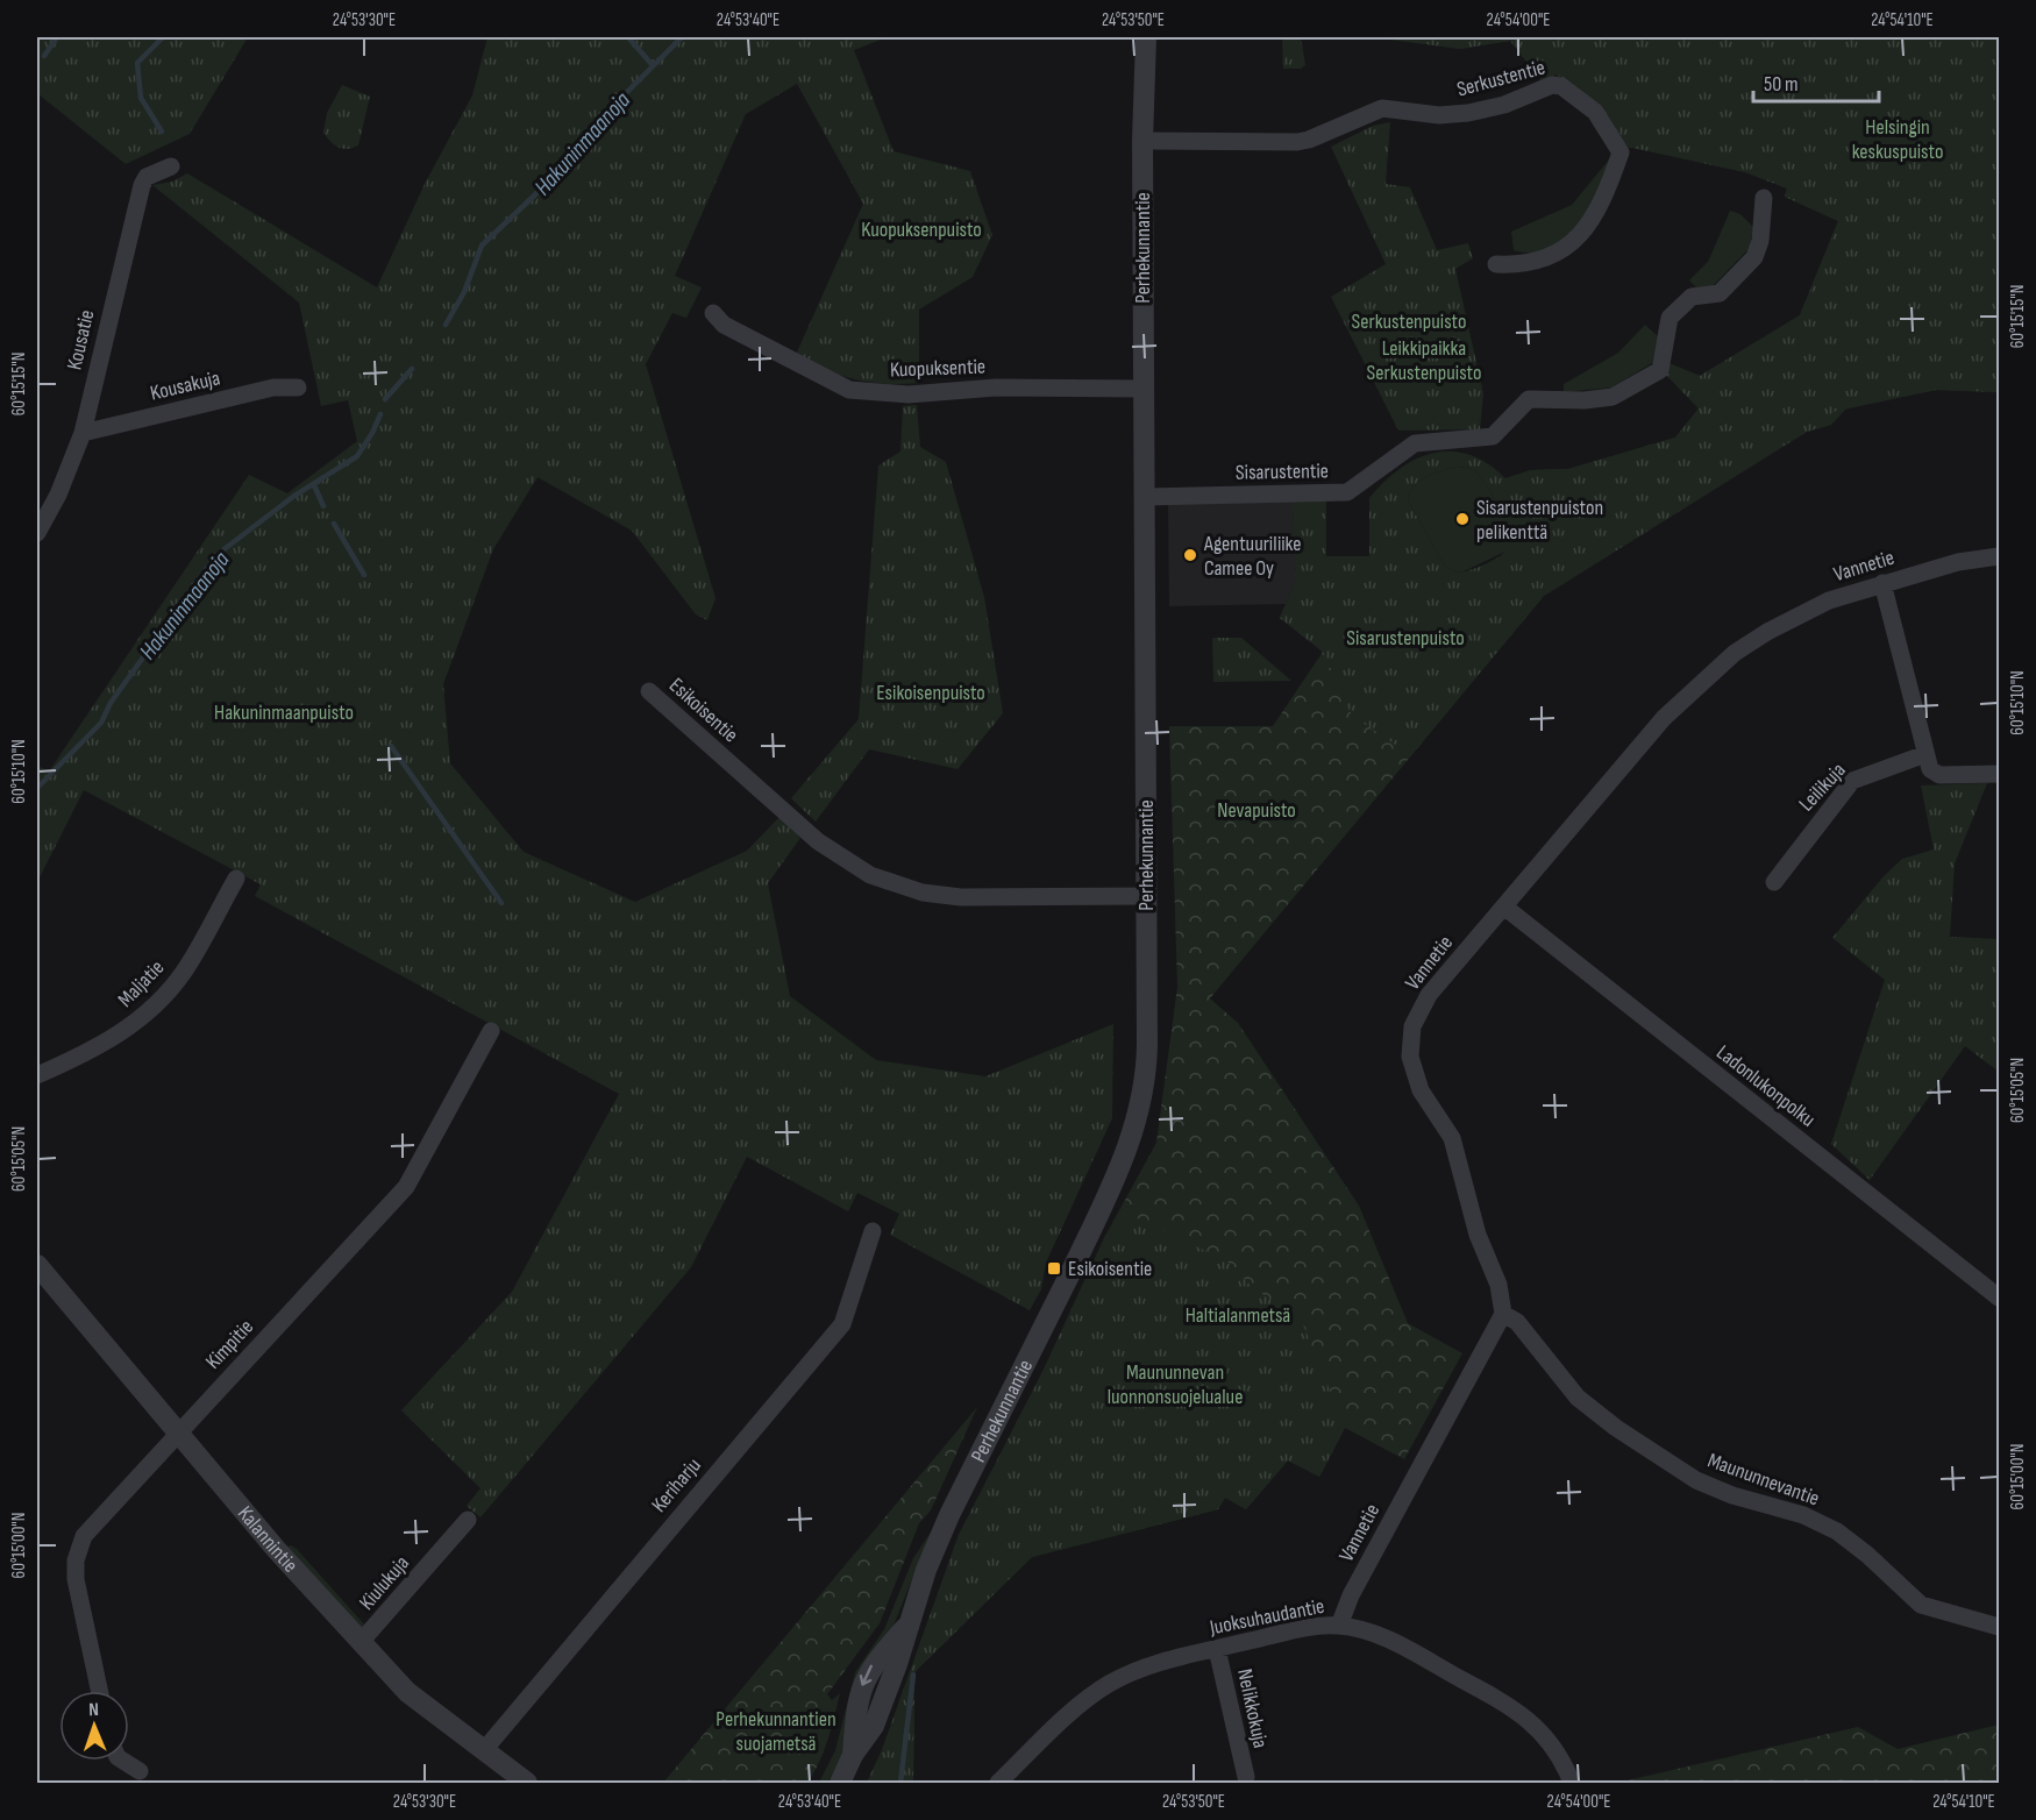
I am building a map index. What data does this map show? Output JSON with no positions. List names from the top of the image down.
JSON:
{
  "streets": {
    "street": [
      "Serkustentie",
      "Perhekunnantie",
      "Kousatie",
      "Kuopuksentie",
      "Kousakuja",
      "Sisarustentie",
      "Vannetie",
      "Esikoisentie",
      "Leilikuja",
      "Maljatie",
      "Ladonlukonpolku",
      "Kimpitie",
      "Maununnevantie",
      "Keriharju",
      "Kalannintie",
      "Kiulukuja",
      "Juoksuhaudantie",
      "Nelikkokuja"
    ]
  },
  "crossings": [
    ["Serkustentie", "Perhekunnantie"],
    ["Perhekunnantie", "Kuopuksentie"],
    ["Perhekunnantie", "Sisarustentie"],
    ["Perhekunnantie", "Esikoisentie"],
    ["Kousatie", "Kousakuja"],
    ["Vannetie", "Ladonlukonpolku"],
    ["Vannetie", "Maununnevantie"],
    ["Vannetie", "Juoksuhaudantie"],
    ["Kimpitie", "Kalannintie"],
    ["Keriharju", "Kalannintie"],
    ["Kalannintie", "Kiulukuja"],
    ["Juoksuhaudantie", "Nelikkokuja"]
  ],
  "water": ["Hakuninmaanoja"],
  "parks": [
    "Helsingin keskuspuisto",
    "Kuopuksenpuisto",
    "Serkustenpuisto",
    "Leikkipaikka Serkustenpuisto",
    "Sisarustenpuisto",
    "Esikoisenpuisto",
    "Hakuninmaanpuisto",
    "Nevapuisto",
    "Haltialanmetsä",
    "Maununnevan luonnonsuojelualue",
    "Perhekunnantien suojametsä"
  ],
  "places": {
    "other": ["Sisarustenpuiston pelikenttä", "Agentuuriliike Camee Oy"],
    "transit": ["Esikoisentie"]
  },
  "scale_bar": "50 m",
  "north": "top",
  "coordinates": [
    "24°53'30\"E",
    "24°53'40\"E",
    "24°53'50\"E",
    "24°54'00\"E",
    "24°54'10\"E",
    "60°15'15\"N",
    "60°15'10\"N",
    "60°15'05\"N",
    "60°15'00\"N"
  ]
}
